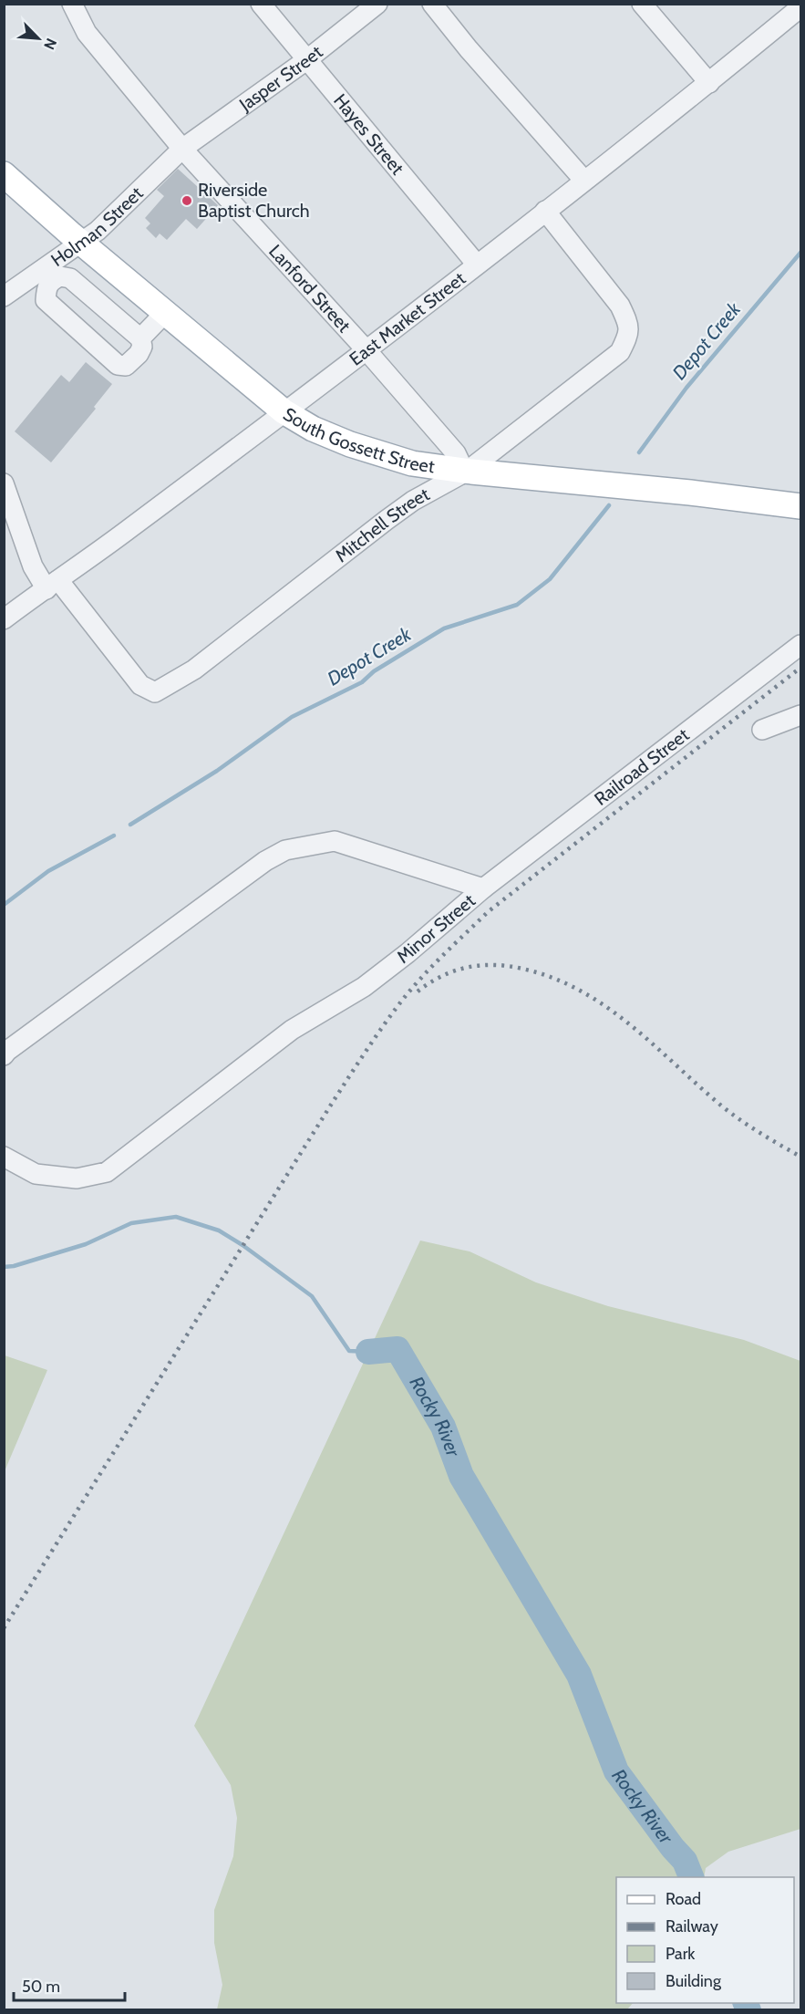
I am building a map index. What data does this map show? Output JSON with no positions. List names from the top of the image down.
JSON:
{
  "streets": {
    "main road": ["South Gossett Street"],
    "street": [
      "Jasper Street",
      "Hayes Street",
      "Holman Street",
      "Lanford Street",
      "East Market Street",
      "Mitchell Street",
      "Railroad Street",
      "Minor Street"
    ]
  },
  "crossings": [
    ["Jasper Street", "Hayes Street"],
    ["Jasper Street", "Holman Street"],
    ["Jasper Street", "Lanford Street"],
    ["Hayes Street", "East Market Street"],
    ["Holman Street", "Lanford Street"],
    ["Holman Street", "South Gossett Street"],
    ["Lanford Street", "East Market Street"],
    ["Lanford Street", "South Gossett Street"],
    ["Lanford Street", "Mitchell Street"],
    ["East Market Street", "South Gossett Street"],
    ["East Market Street", "Mitchell Street"],
    ["South Gossett Street", "Mitchell Street"],
    ["Railroad Street", "Minor Street"]
  ],
  "water": ["Depot Creek", "Rocky River"],
  "places": ["Riverside Baptist Church"],
  "legend": [
    "Road",
    "Railway",
    "Park",
    "Building"
  ],
  "scale_bar": "50 m",
  "north": "bottom right"
}
